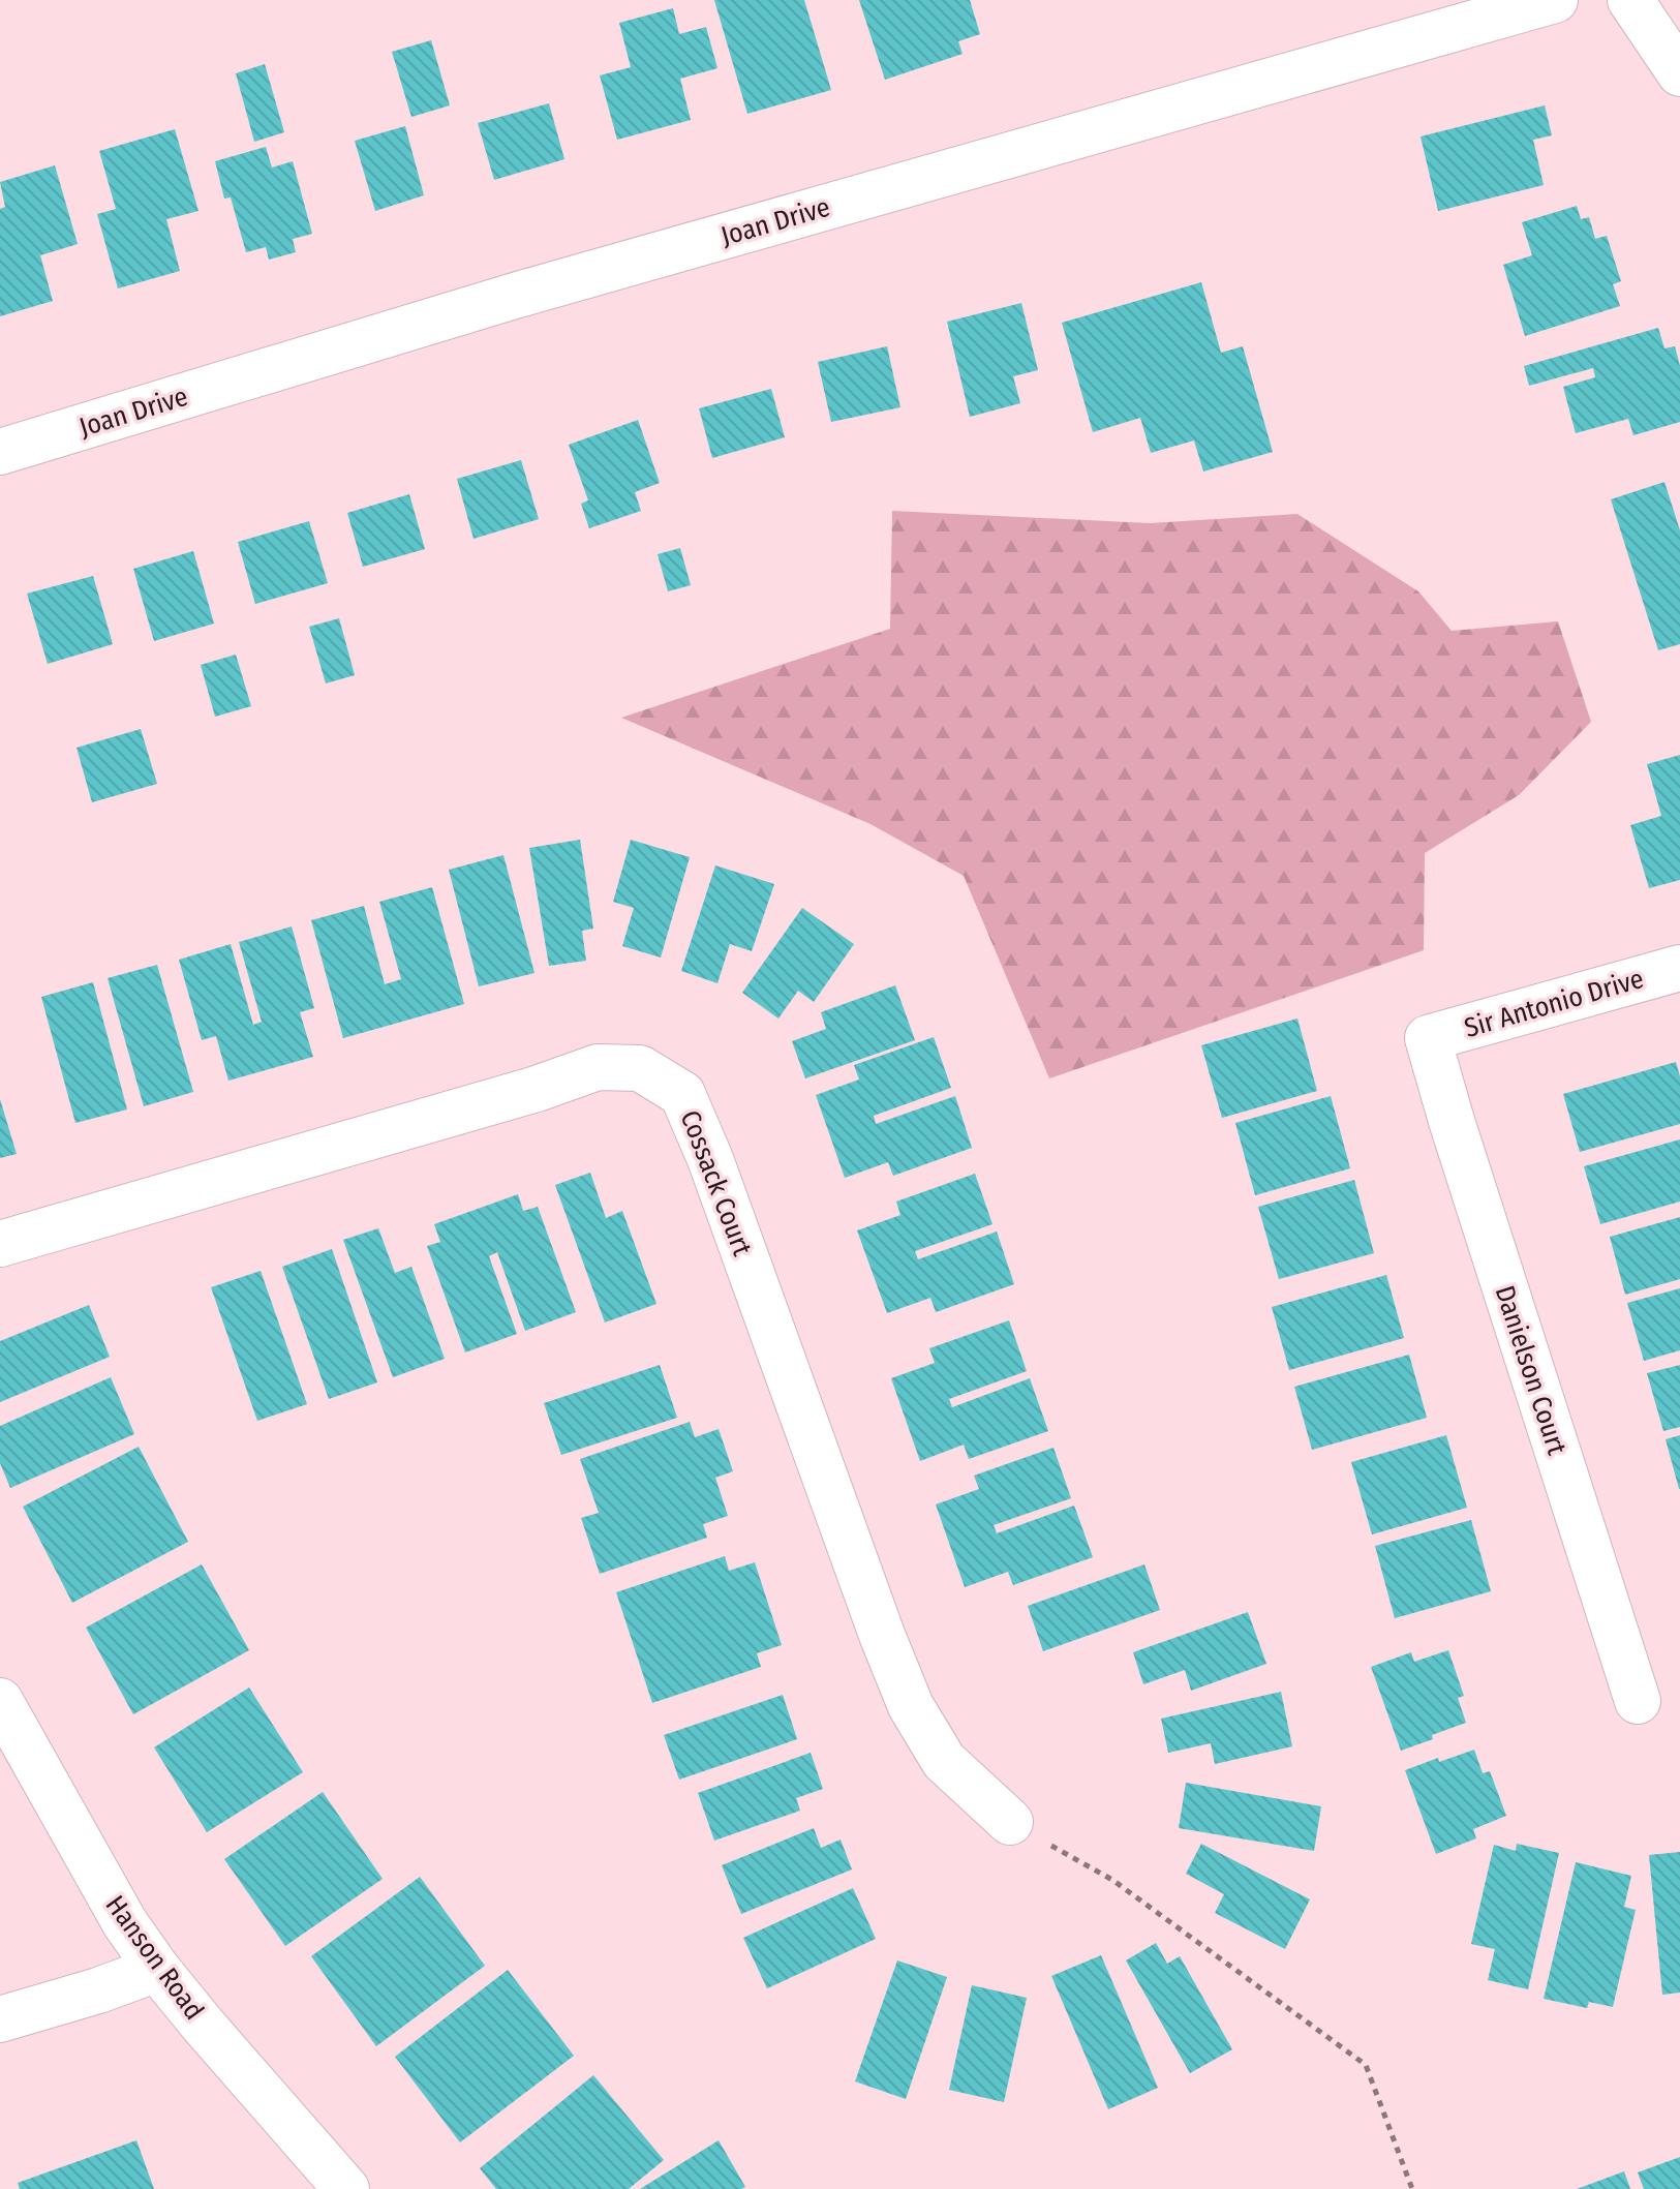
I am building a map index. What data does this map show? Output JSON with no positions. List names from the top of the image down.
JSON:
{
  "streets": {
    "street": [
      "Joan Drive",
      "Sir Antonio Drive",
      "Cossack Court",
      "Danielson Court",
      "Hanson Road"
    ]
  },
  "crossings": [
    ["Sir Antonio Drive", "Danielson Court"]
  ]
}
